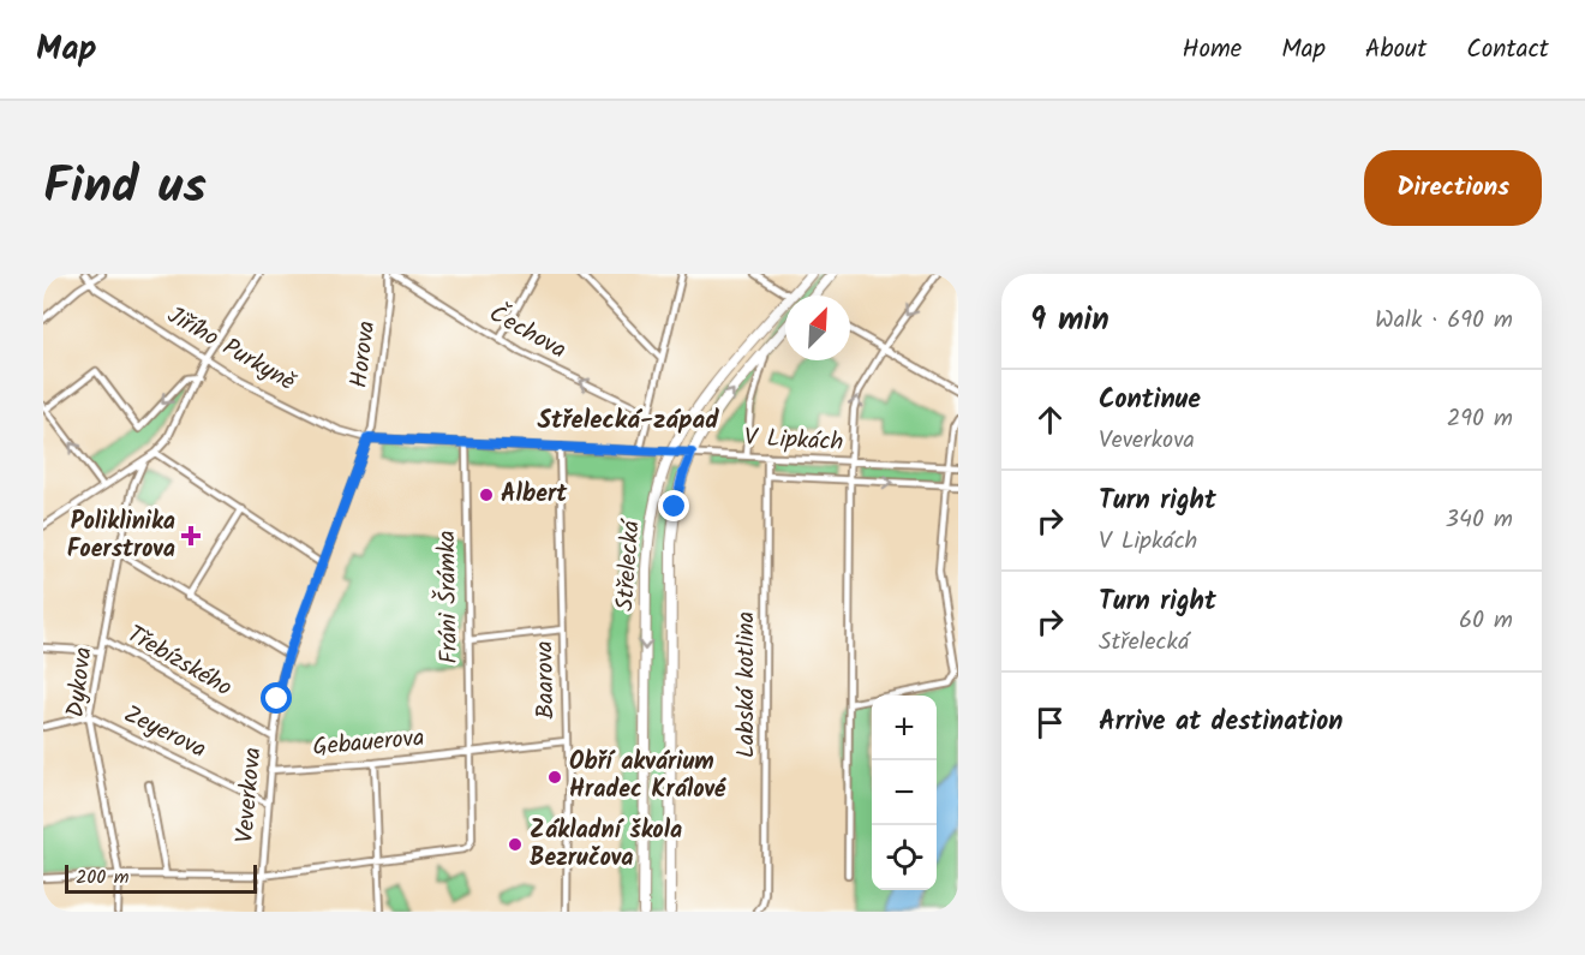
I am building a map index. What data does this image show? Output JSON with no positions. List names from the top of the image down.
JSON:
{
  "streets": {
    "main road": ["Střelecká"],
    "street": [
      "Čechova",
      "Jiřího Purkyně",
      "Horova",
      "V Lipkách",
      "Fráni Šrámka",
      "Třebízského",
      "Baarova",
      "Dykova",
      "Labská kotlina",
      "Zeyerova",
      "Gebauerova",
      "Veverkova"
    ]
  },
  "crossings": [
    ["Jiřího Purkyně", "Horova"],
    ["Jiřího Purkyně", "V Lipkách"],
    ["Jiřího Purkyně", "Veverkova"],
    ["Horova", "V Lipkách"],
    ["Horova", "Veverkova"],
    ["V Lipkách", "Střelecká"],
    ["V Lipkách", "Fráni Šrámka"],
    ["V Lipkách", "Baarova"],
    ["V Lipkách", "Labská kotlina"],
    ["V Lipkách", "Veverkova"],
    ["Fráni Šrámka", "Gebauerova"],
    ["Třebízského", "Dykova"],
    ["Třebízského", "Veverkova"],
    ["Baarova", "Gebauerova"],
    ["Dykova", "Zeyerova"],
    ["Zeyerova", "Veverkova"],
    ["Gebauerova", "Veverkova"]
  ],
  "one_way": ["Čechova"],
  "districts": ["Střelecká-západ"],
  "places": {
    "other": ["Albert", "Obří akvárium Hradec Králové", "Základní škola Bezručova"],
    "health": ["Poliklinika Foerstrova"]
  },
  "scale_bar": "200 m",
  "north": "top right",
  "page": {
    "header": "Map",
    "nav": [
      "Home",
      "Map",
      "About",
      "Contact"
    ],
    "title": "Find us",
    "buttons": "Directions",
    "heading": ["9 min", "Walk · 690 m"],
    "list": [
      ["Continue", "Veverkova", "290 m"],
      ["Turn right", "V Lipkách", "340 m"],
      ["Turn right", "Střelecká", "60 m"],
      "Arrive at destination"
    ],
    "map_buttons": ["+", "−"],
    "scale": "200 m"
  }
}
